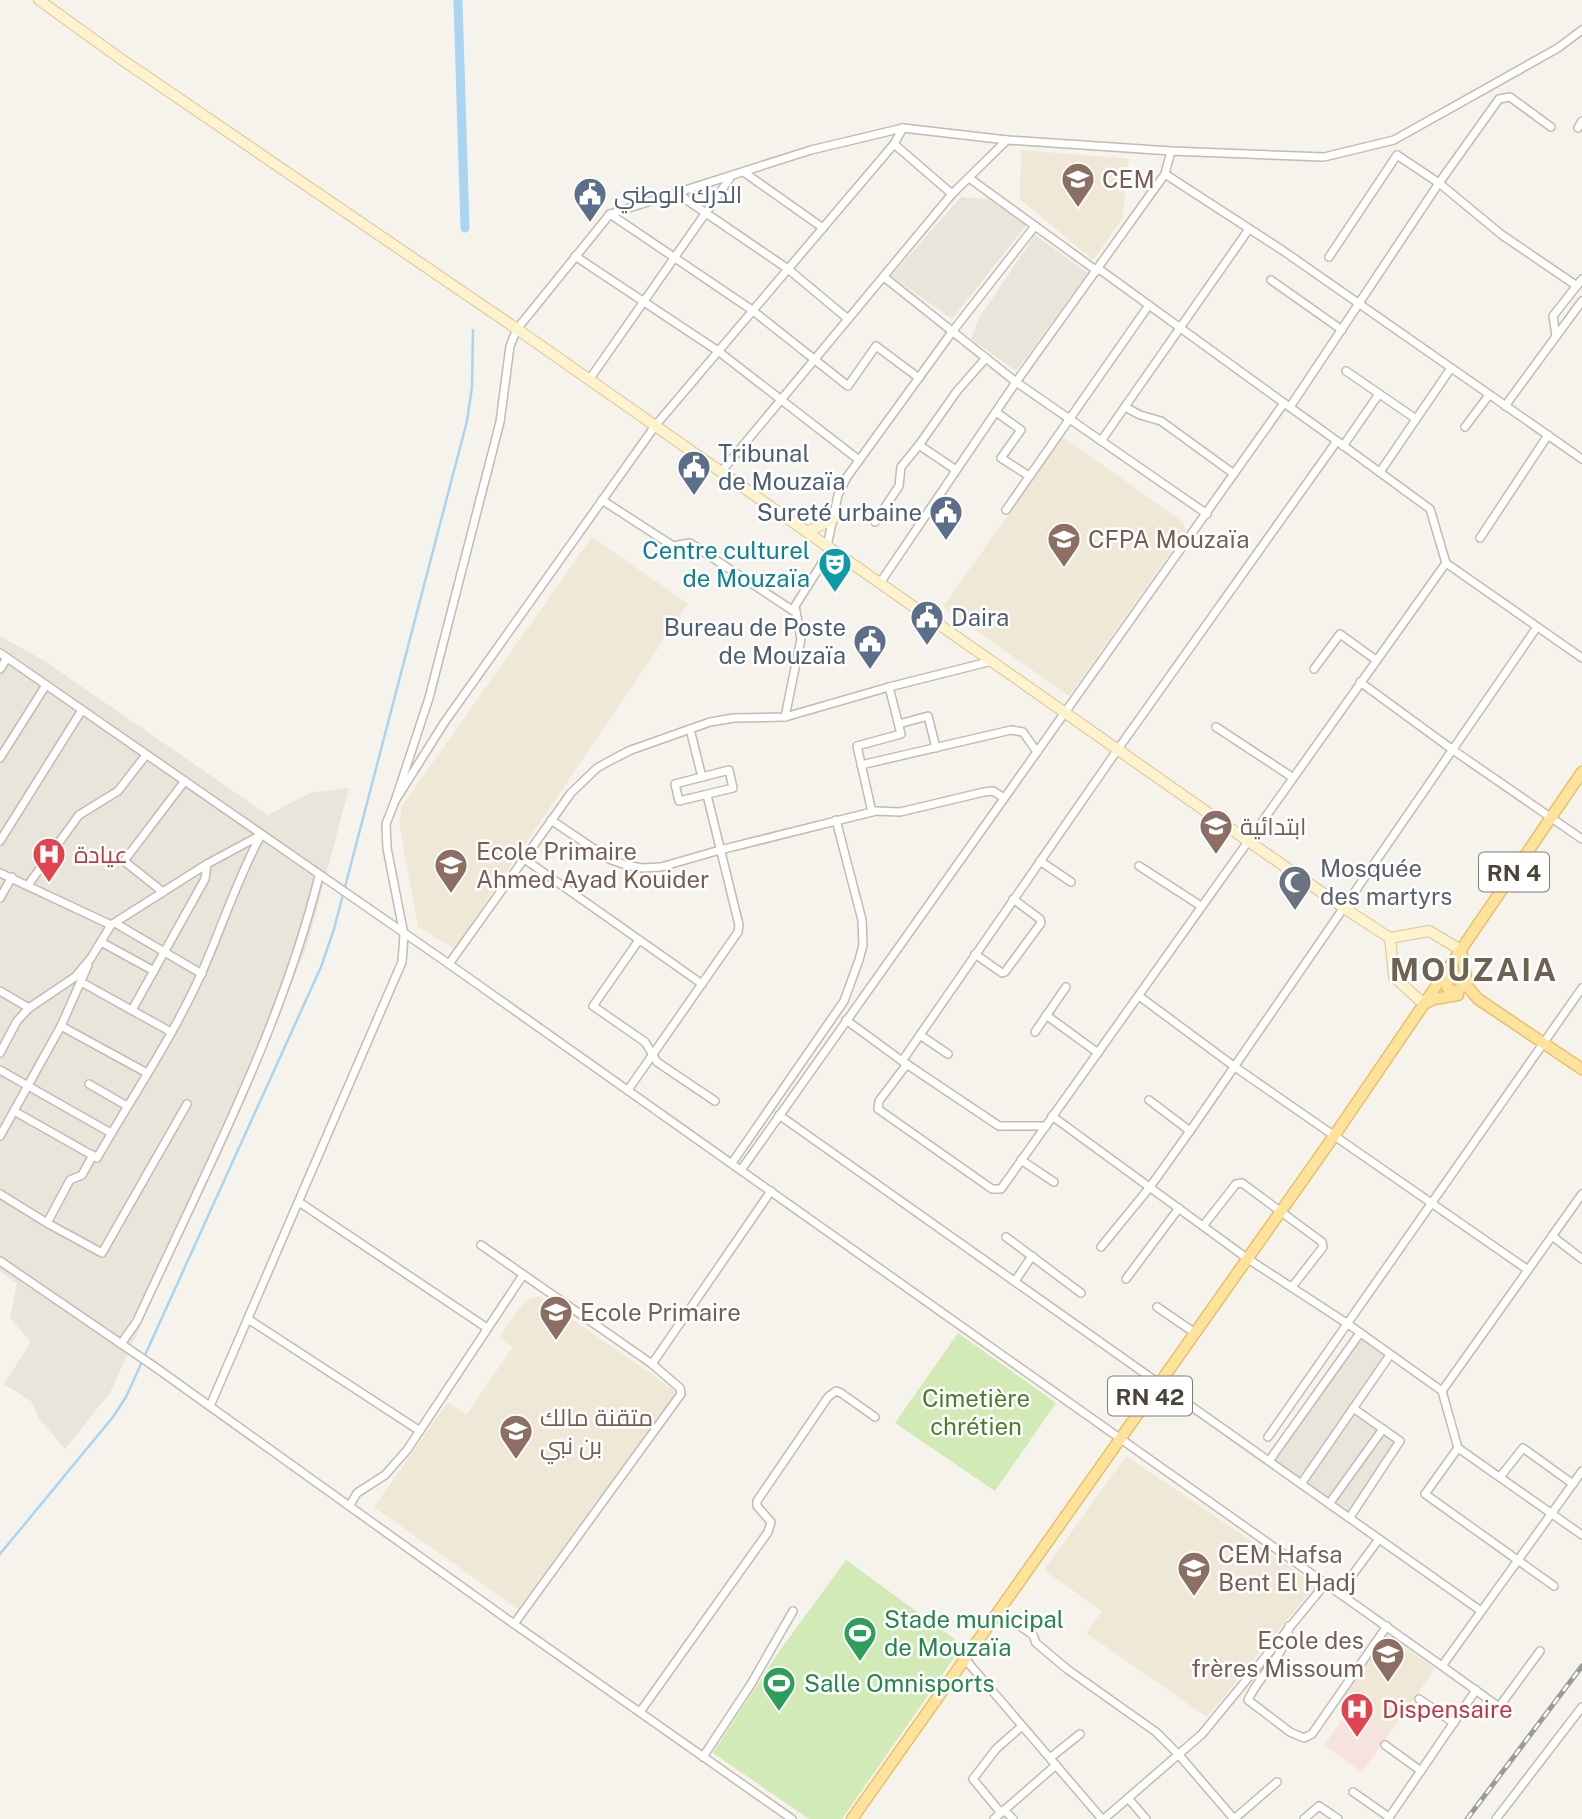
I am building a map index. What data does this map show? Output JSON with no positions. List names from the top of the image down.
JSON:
{
  "streets": {
    "main road": ["RN 4", "RN 42"]
  },
  "crossings": [
    ["RN 4", "RN 42"]
  ],
  "districts": ["MOUZAIA"],
  "parks": ["Cimetière chrétien"],
  "places": {
    "school or university": [
      "CEM",
      "CFPA Mouzaïa",
      "ابتدائية",
      "Ecole Primaire Ahmed Ayad Kouider",
      "Ecole Primaire",
      "متقنة مالك بن نبي",
      "CEM Hafsa Bent El Hadj",
      "Ecole des frères Missoum"
    ],
    "public building": [
      "الدرك الوطني",
      "Tribunal de Mouzaïa",
      "Sureté urbaine",
      "Daira",
      "Bureau de Poste de Mouzaïa"
    ],
    "theatre": ["Centre culturel de Mouzaïa"],
    "hospital": ["عيادة", "Dispensaire"],
    "mosque": ["Mosquée des martyrs"],
    "sports": ["Stade municipal de Mouzaïa", "Salle Omnisports"]
  }
}
